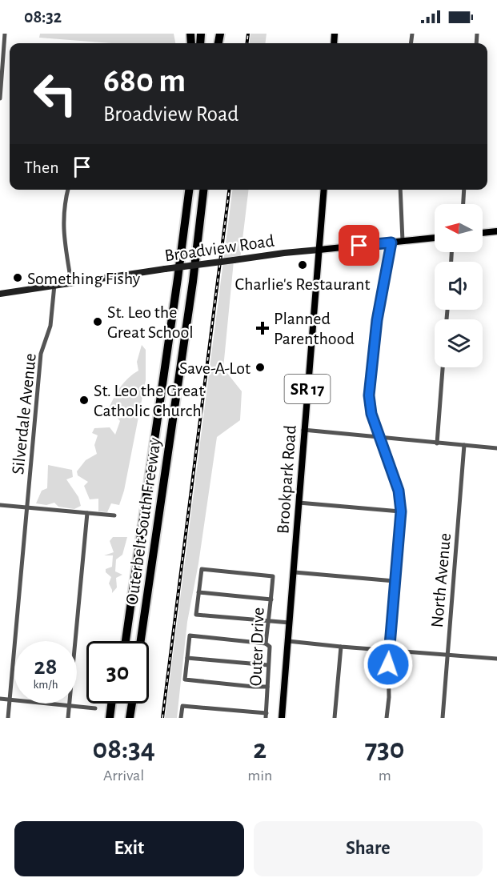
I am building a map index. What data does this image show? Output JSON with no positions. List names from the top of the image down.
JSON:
{
  "streets": {
    "highway": ["Outerbelt South Freeway"],
    "main road": ["Broadview Road", "SR 17", "Brookpark Road"],
    "street": ["Silverdale Avenue", "North Avenue", "Outer Drive"]
  },
  "crossings": [
    ["Broadview Road", "Silverdale Avenue"],
    ["Broadview Road", "Brookpark Road"]
  ],
  "places": {
    "other": [
      "Charlie's Restaurant",
      "Something Fishy",
      "St. Leo the Great School",
      "Save-A-Lot",
      "St. Leo the Great Catholic Church"
    ],
    "health": ["Planned Parenthood"]
  },
  "north": "left",
  "page": {
    "status": "08:32",
    "turn": ["680 m", "Broadview Road"],
    "then": "Then",
    "speed": "28 km/h",
    "limit": "30",
    "eta": [
      "08:34",
      "Arrival",
      "2",
      "min",
      "730",
      "m"
    ],
    "buttons": ["Exit", "Share"]
  }
}
